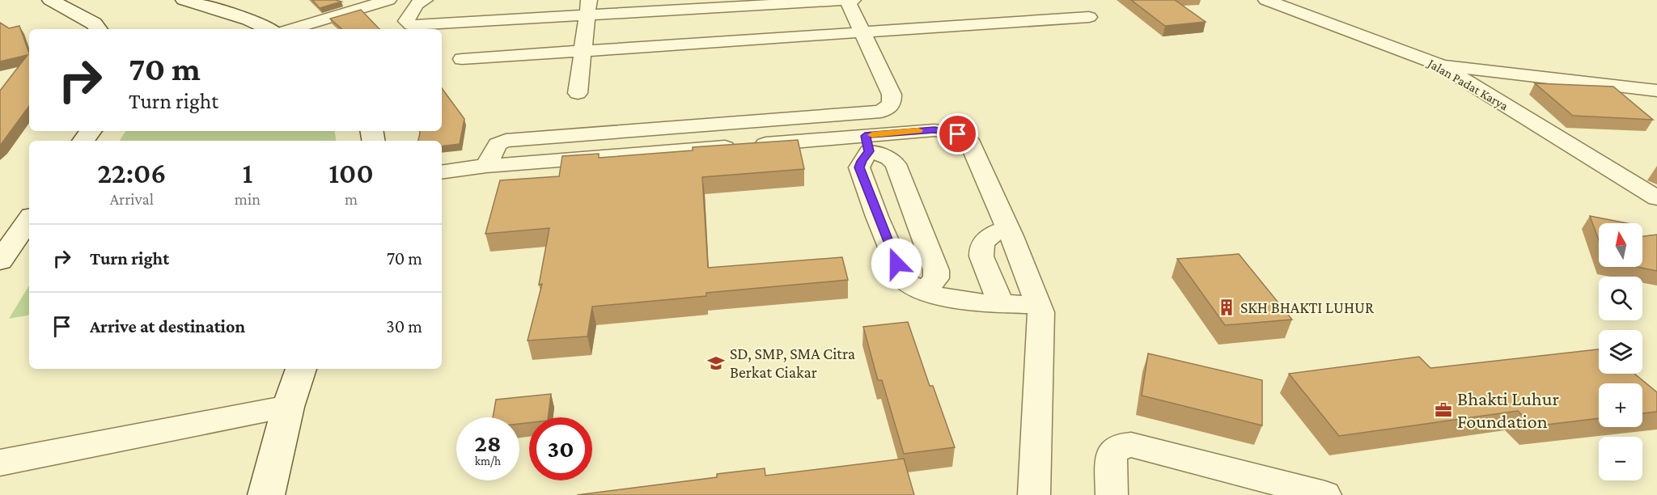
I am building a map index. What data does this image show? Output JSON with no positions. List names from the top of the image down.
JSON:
{
  "streets": {
    "street": ["Jalan Padat Karya"]
  },
  "places": {
    "building": ["SKH BHAKTI LUHUR"],
    "school or university": ["SD, SMP, SMA Citra Berkat Ciakar"],
    "office": ["Bhakti Luhur Foundation"]
  },
  "north": "top",
  "page": {
    "turn": ["70 m", "Turn right"],
    "eta": [
      "22:06",
      "Arrival",
      "1",
      "min",
      "100",
      "m"
    ],
    "map_buttons": ["+", "−"],
    "list": [
      {
        "name": "Turn right",
        "value": "70 m"
      },
      {
        "name": "Arrive at destination",
        "value": "30 m"
      }
    ],
    "speed": "28 km/h",
    "limit": "30"
  }
}
